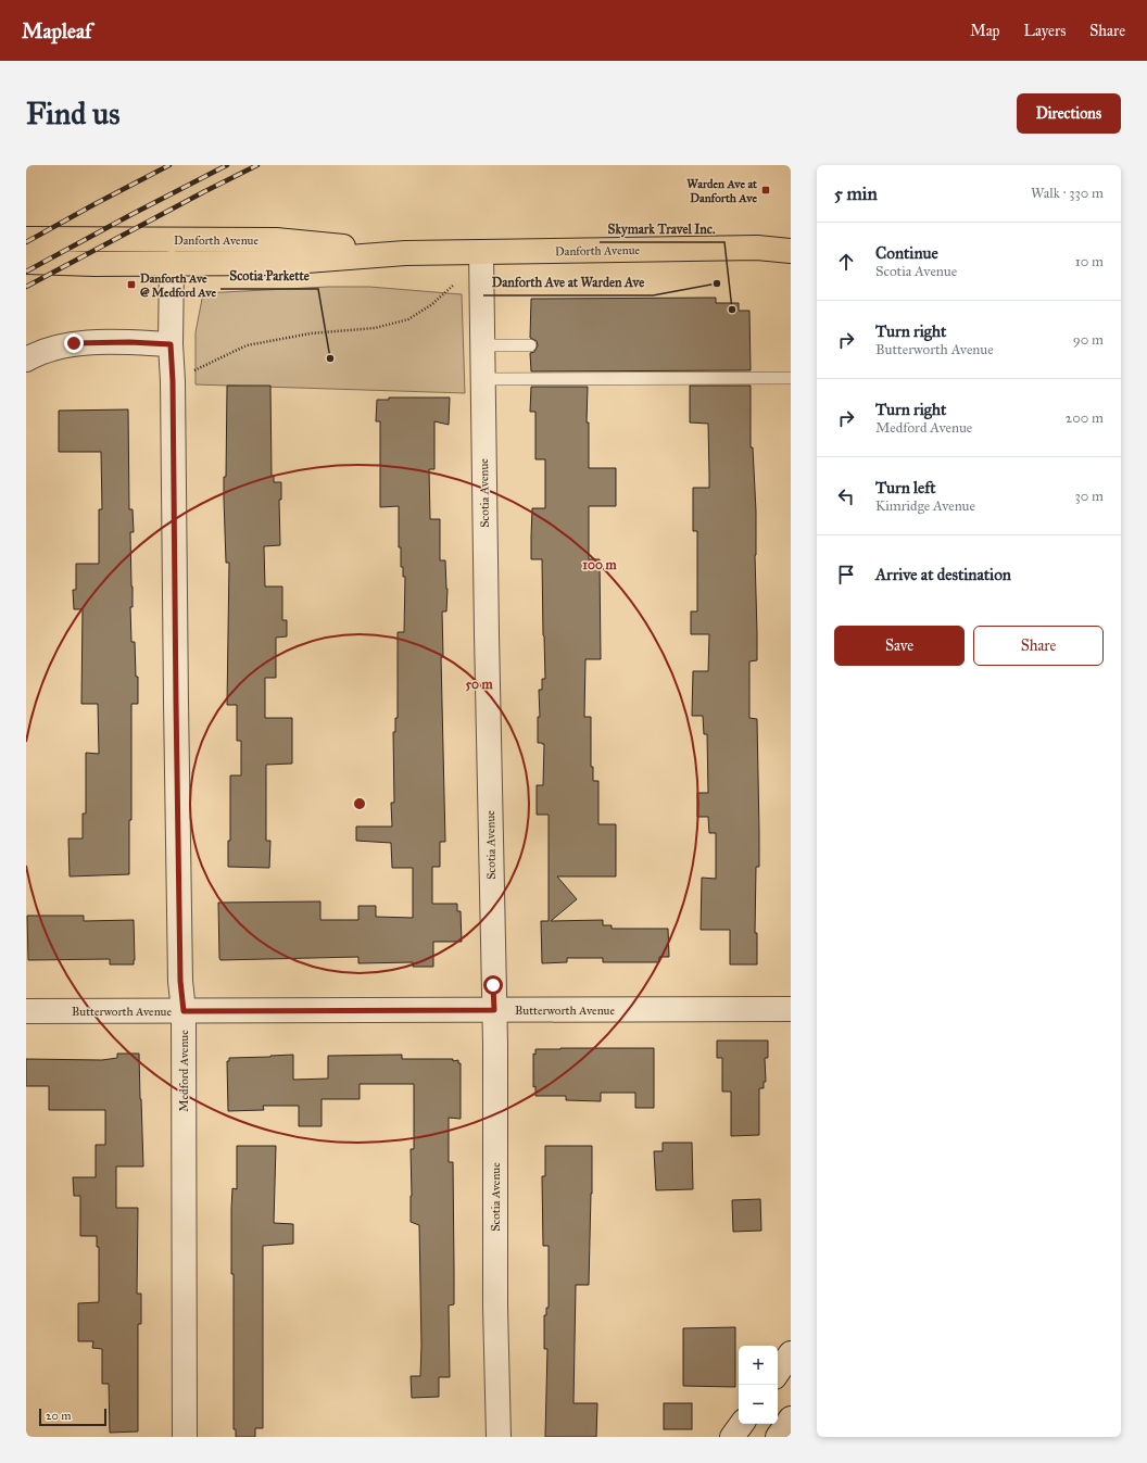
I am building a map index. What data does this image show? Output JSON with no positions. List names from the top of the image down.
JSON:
{
  "streets": {
    "main road": ["Danforth Avenue"],
    "street": ["Scotia Avenue", "Butterworth Avenue", "Medford Avenue"]
  },
  "crossings": [
    ["Danforth Avenue", "Scotia Avenue"],
    ["Danforth Avenue", "Medford Avenue"],
    ["Scotia Avenue", "Butterworth Avenue"],
    ["Butterworth Avenue", "Medford Avenue"]
  ],
  "places": {
    "transit": ["Warden Ave at Danforth Ave", "Danforth Ave @ Medford Ave"],
    "other": ["Danforth Ave at Warden Ave", "Skymark Travel Inc.", "Scotia Parkette"]
  },
  "scale_bar": "20 m",
  "page": {
    "header": "Mapleaf",
    "nav": ["Map", "Layers", "Share"],
    "buttons": [
      "Directions",
      ["Save", "Share"]
    ],
    "title": "Find us",
    "heading": ["5 min", "Walk · 330 m"],
    "list": [
      ["Continue", "Scotia Avenue", "10 m"],
      ["Turn right", "Butterworth Avenue", "90 m"],
      ["Turn right", "Medford Avenue", "200 m"],
      ["Turn left", "Kimridge Avenue", "30 m"],
      "Arrive at destination"
    ],
    "map_buttons": ["+", "−"],
    "scale": "20 m"
  },
  "rings": ["100 m", "50 m"]
}
